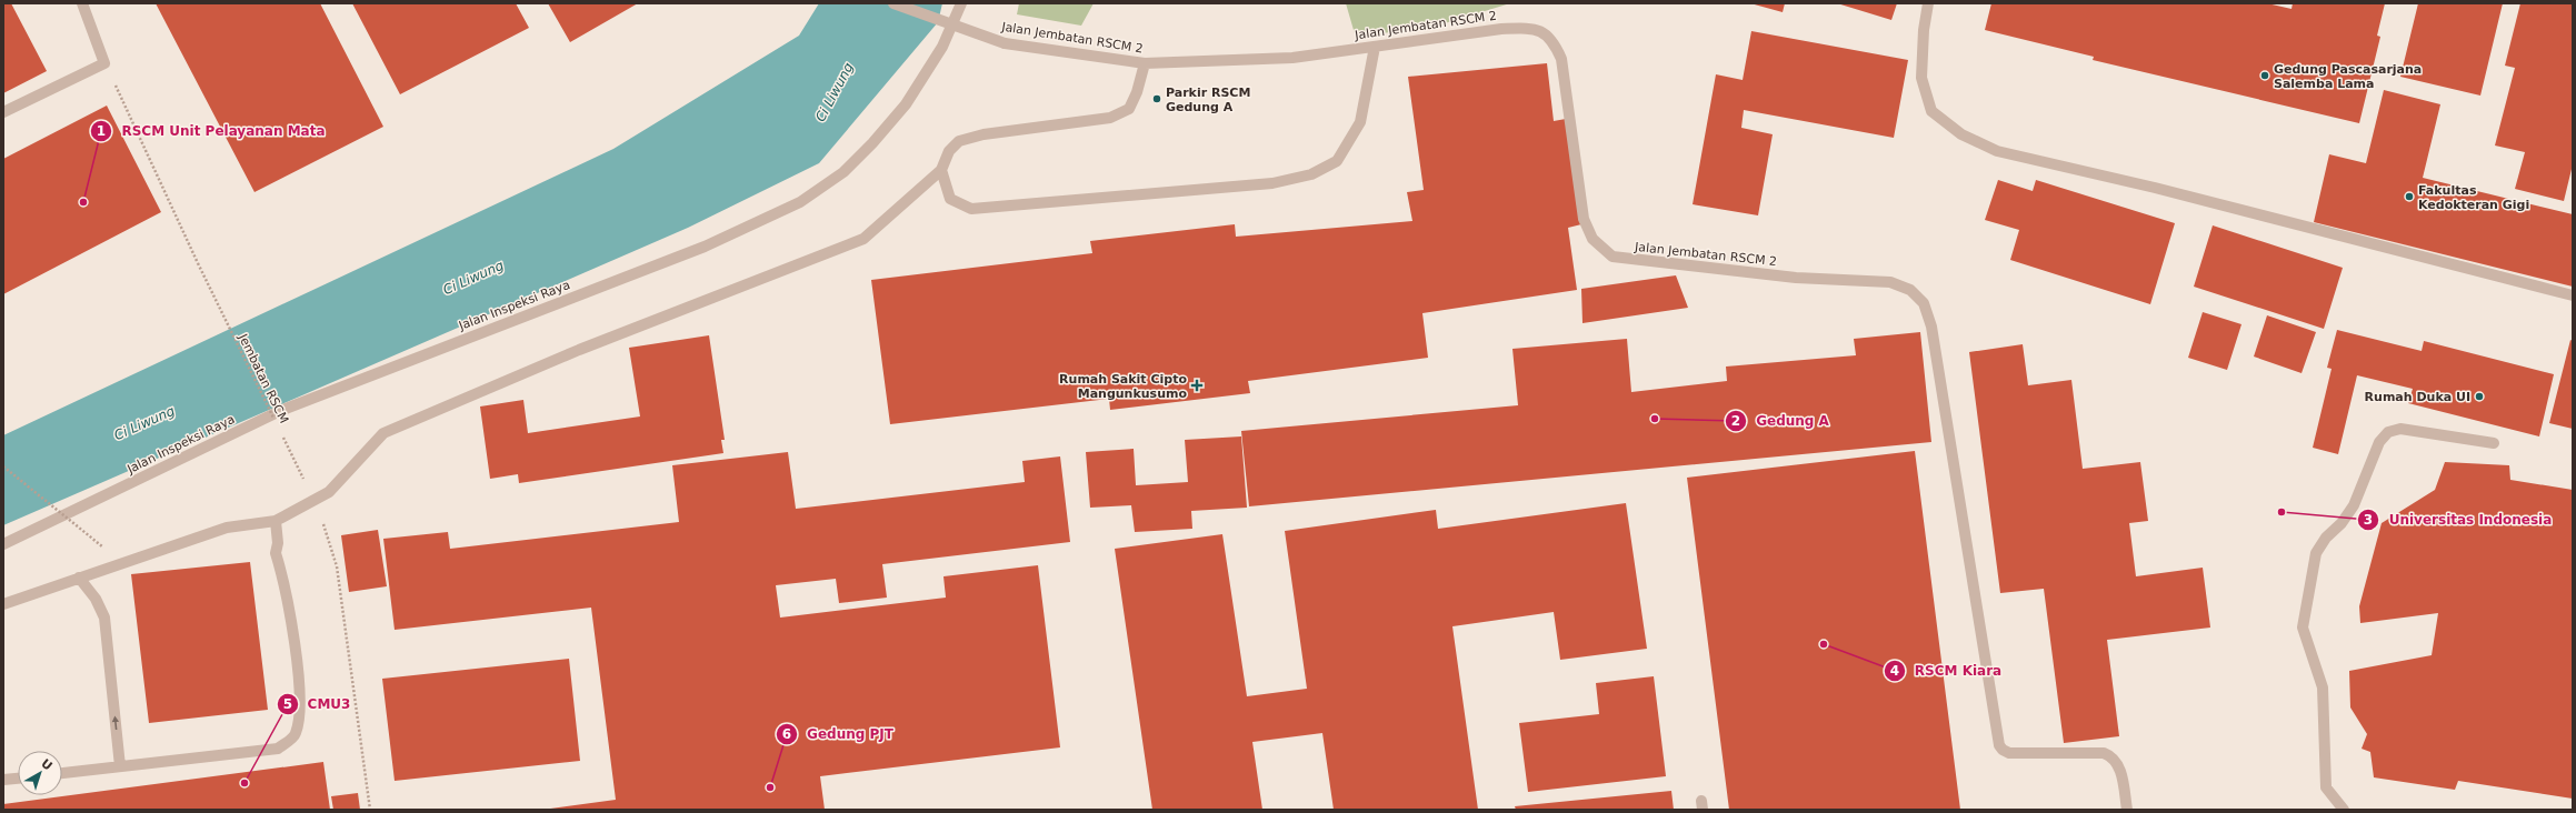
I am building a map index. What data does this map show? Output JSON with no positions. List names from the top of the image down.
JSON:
{
  "streets": {
    "street": ["Jalan Jembatan RSCM 2", "Jalan Inspeksi Raya"],
    "path": ["Jembatan RSCM"]
  },
  "water": ["Ci Liwung"],
  "places": {
    "other": [
      "Gedung Pascasarjana Salemba Lama",
      "Parkir RSCM Gedung A",
      "Fakultas Kedokteran Gigi",
      "RSCM Unit Pelayanan Mata",
      "Rumah Duka UI",
      "Gedung A",
      "Universitas Indonesia",
      "RSCM Kiara",
      "CMU3",
      "Gedung PJT"
    ],
    "health": ["Rumah Sakit Cipto Mangunkusumo"]
  },
  "north": "top right"
}
